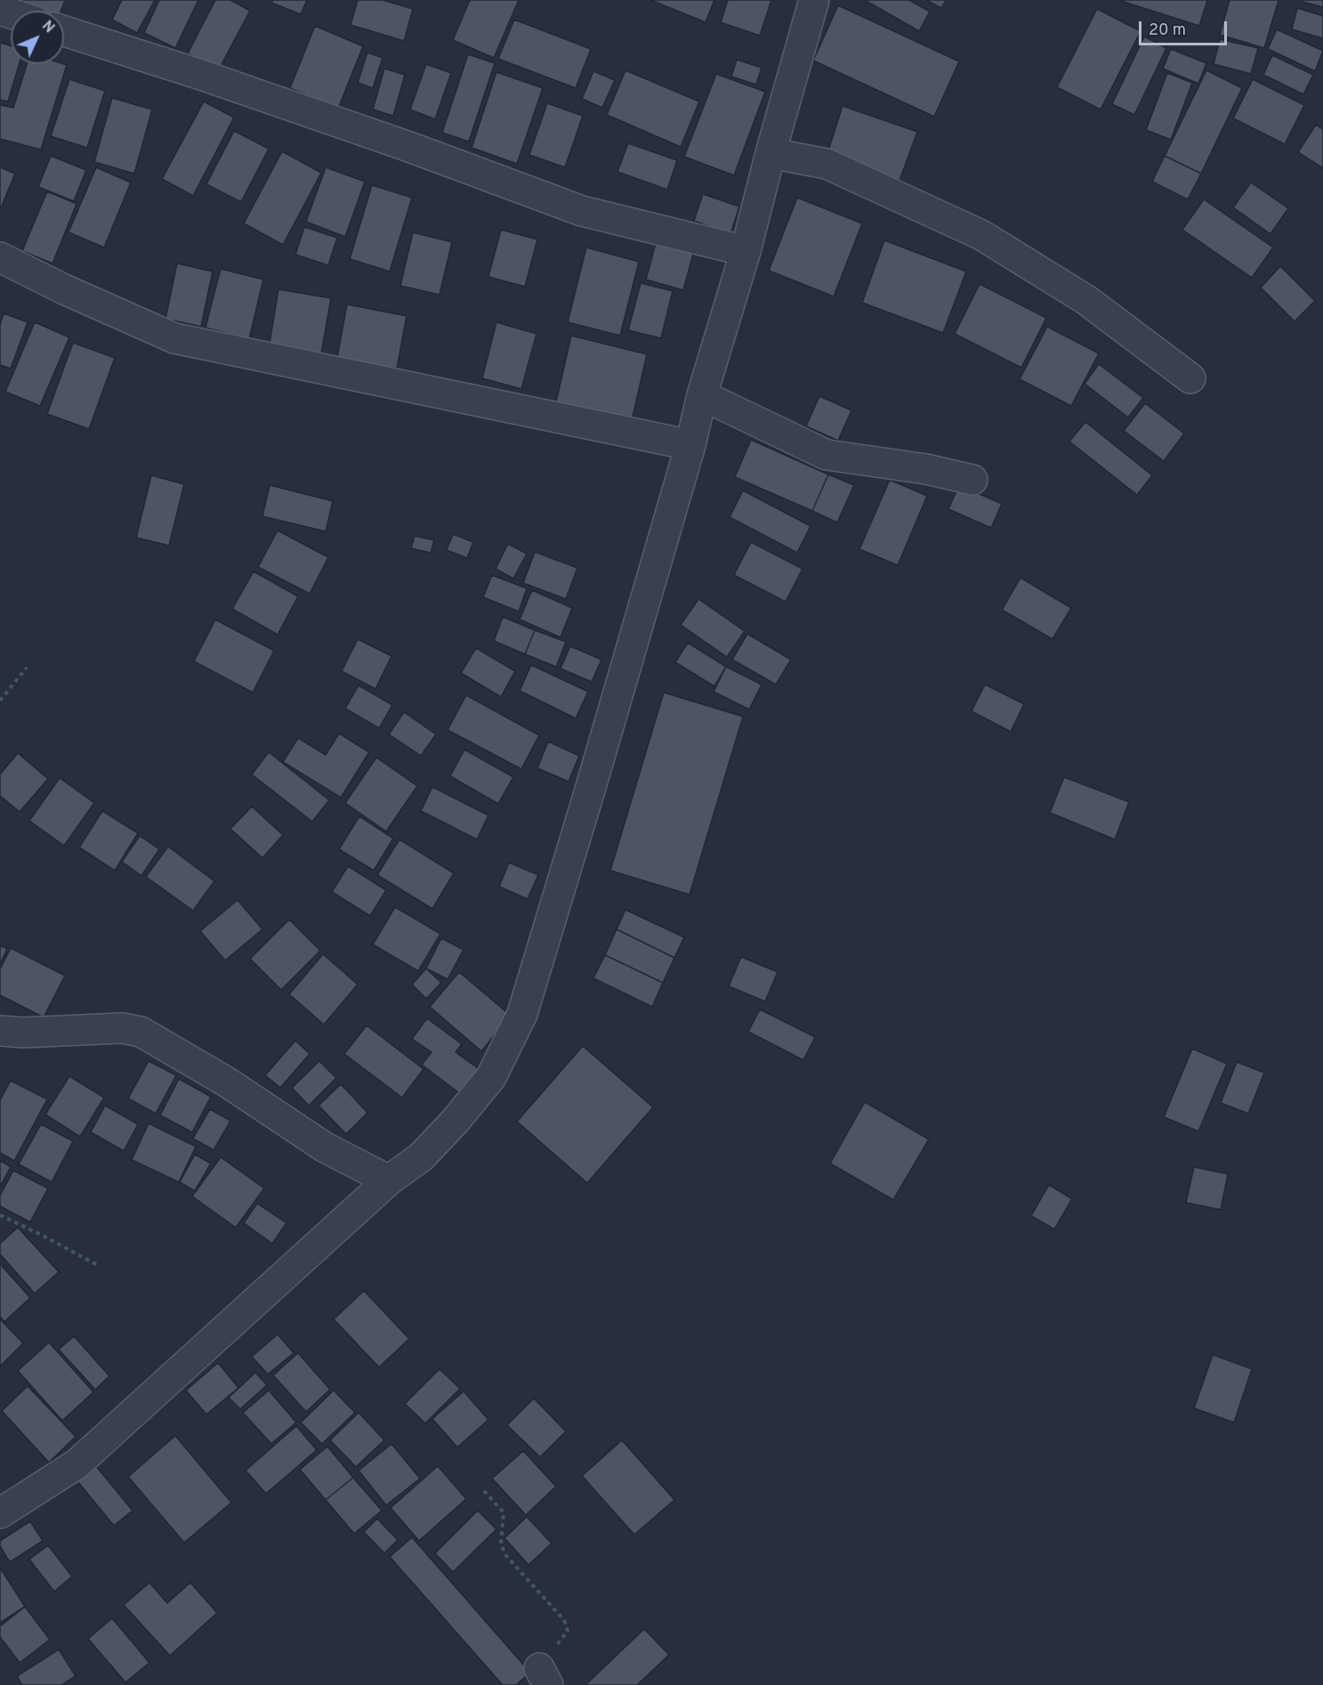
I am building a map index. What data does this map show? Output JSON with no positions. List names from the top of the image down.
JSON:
{
  "scale_bar": "20 m",
  "north": "top right"
}
